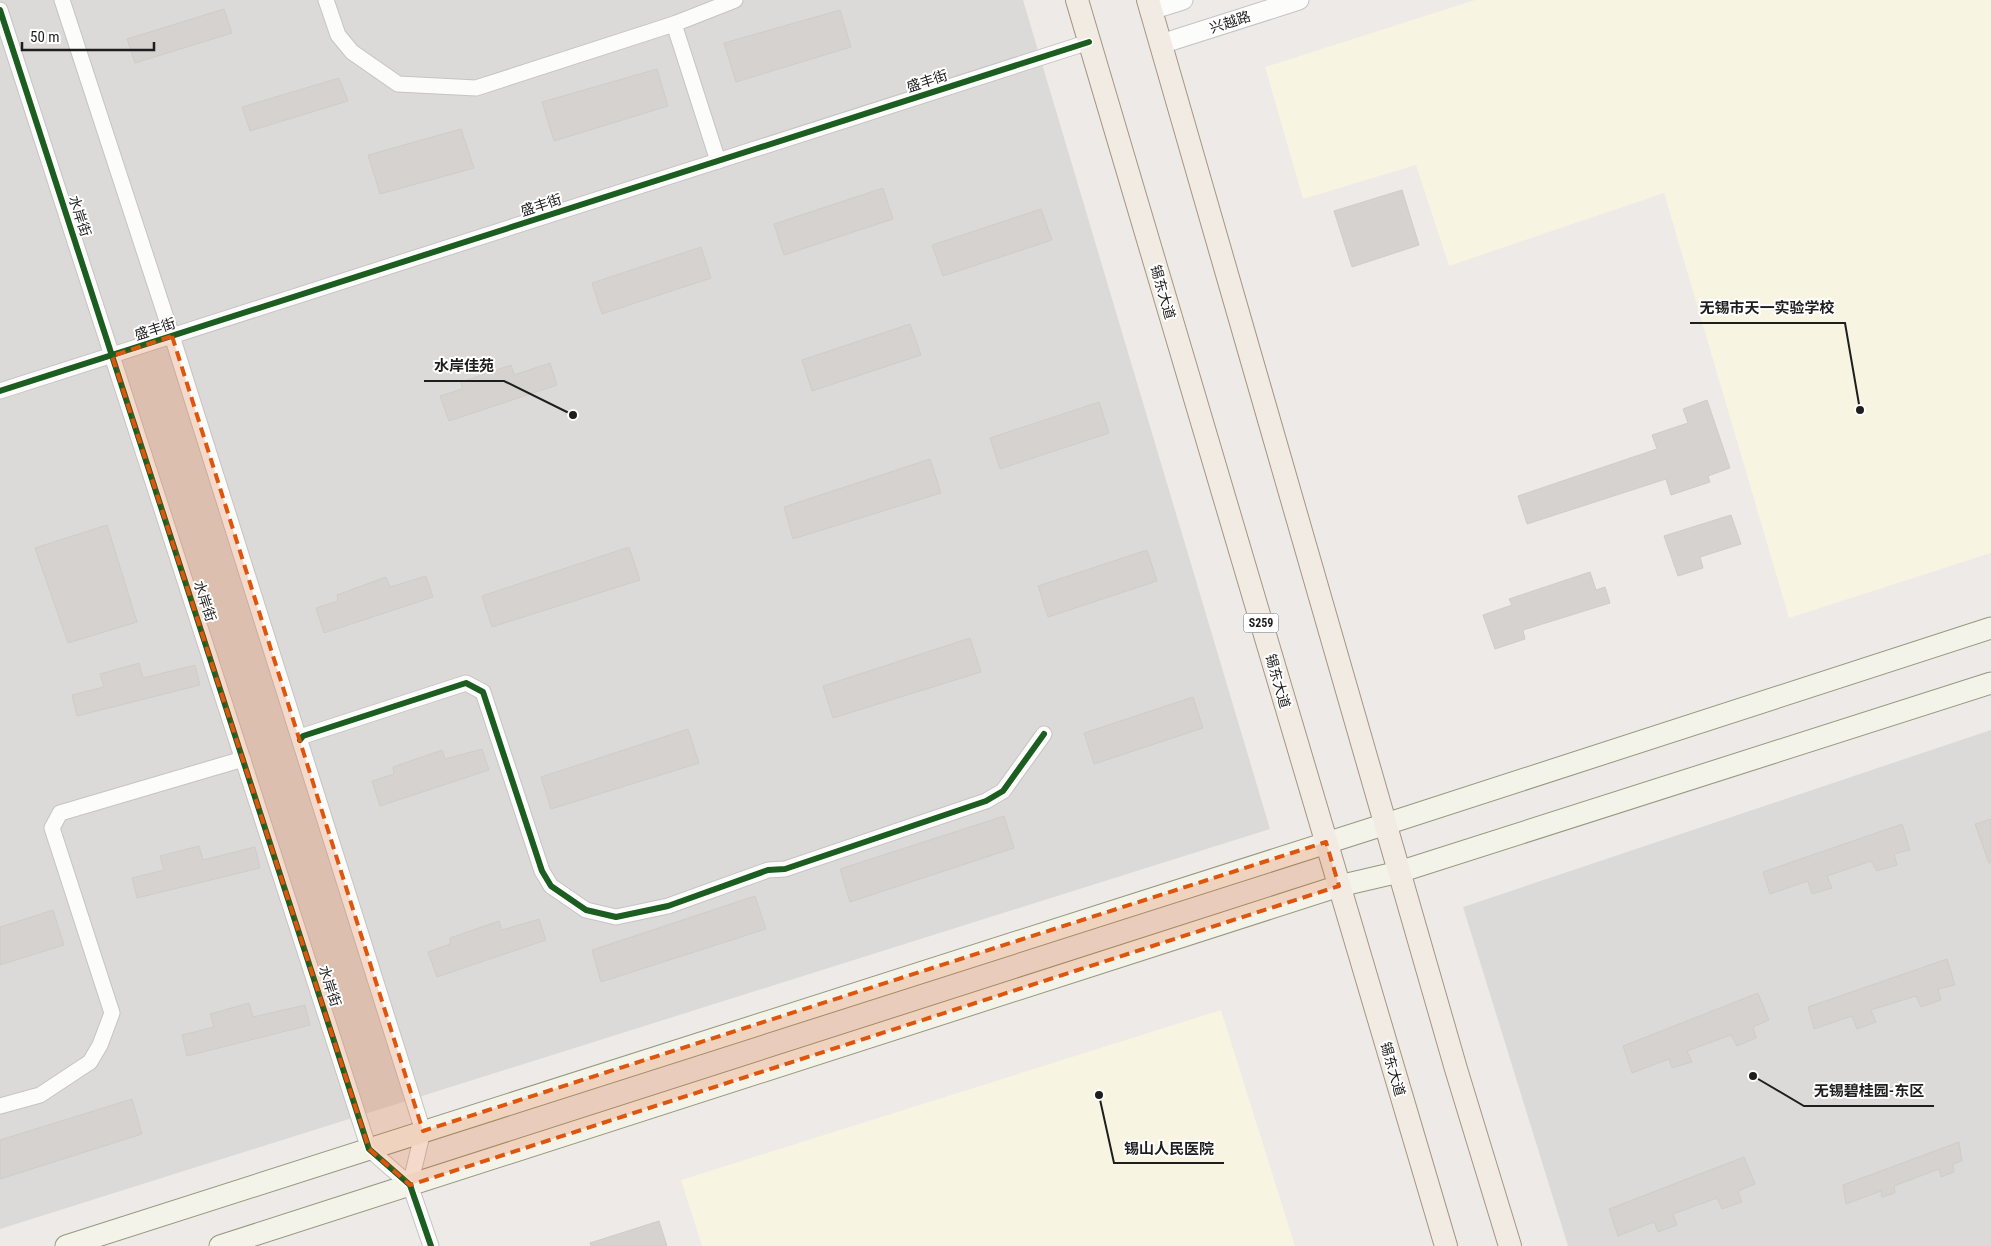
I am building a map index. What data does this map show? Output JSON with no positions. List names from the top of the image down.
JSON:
{
  "streets": {
    "main road": ["锡东大道", "S259"],
    "street": ["兴越路", "盛丰街", "水岸街"]
  },
  "crossings": [
    ["盛丰街", "水岸街"],
    ["盛丰街", "锡东大道"]
  ],
  "places": [
    "无锡市天一实验学校",
    "水岸佳苑",
    "无锡碧桂园-东区",
    "锡山人民医院"
  ],
  "scale_bar": "50 m"
}
